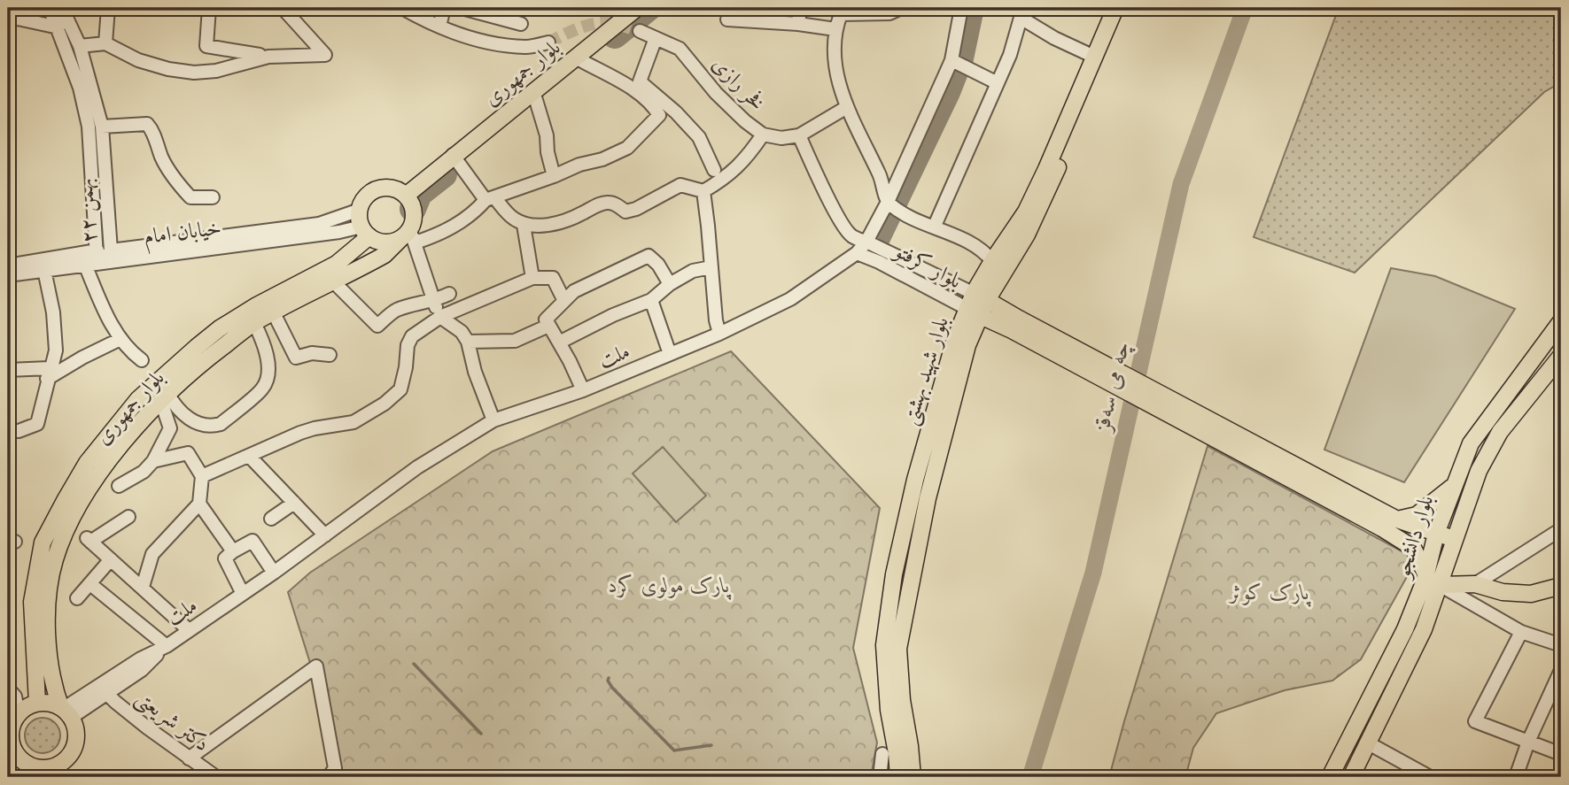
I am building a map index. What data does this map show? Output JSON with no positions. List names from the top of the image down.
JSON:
{
  "streets": {
    "main road": ["بلوار جمهوری", "بلوار شهید بهشتی", "بلوار دانشجو"],
    "street": [
      "فخر رازی",
      "۲۲ بهمن",
      "خیابان امام",
      "بلوار کرفتو",
      "ملت",
      "دکتر شریعتی"
    ]
  },
  "crossings": [
    ["بلوار جمهوری", "خیابان امام"],
    ["بلوار جمهوری", "ملت"],
    ["۲۲ بهمن", "خیابان امام"],
    ["بلوار کرفتو", "ملت"],
    ["بلوار کرفتو", "بلوار شهید بهشتی"],
    ["ملت", "دکتر شریعتی"]
  ],
  "water": ["چە می سەقز"],
  "parks": ["پارک مولوی کرد", "پارک کوثر"]
}
